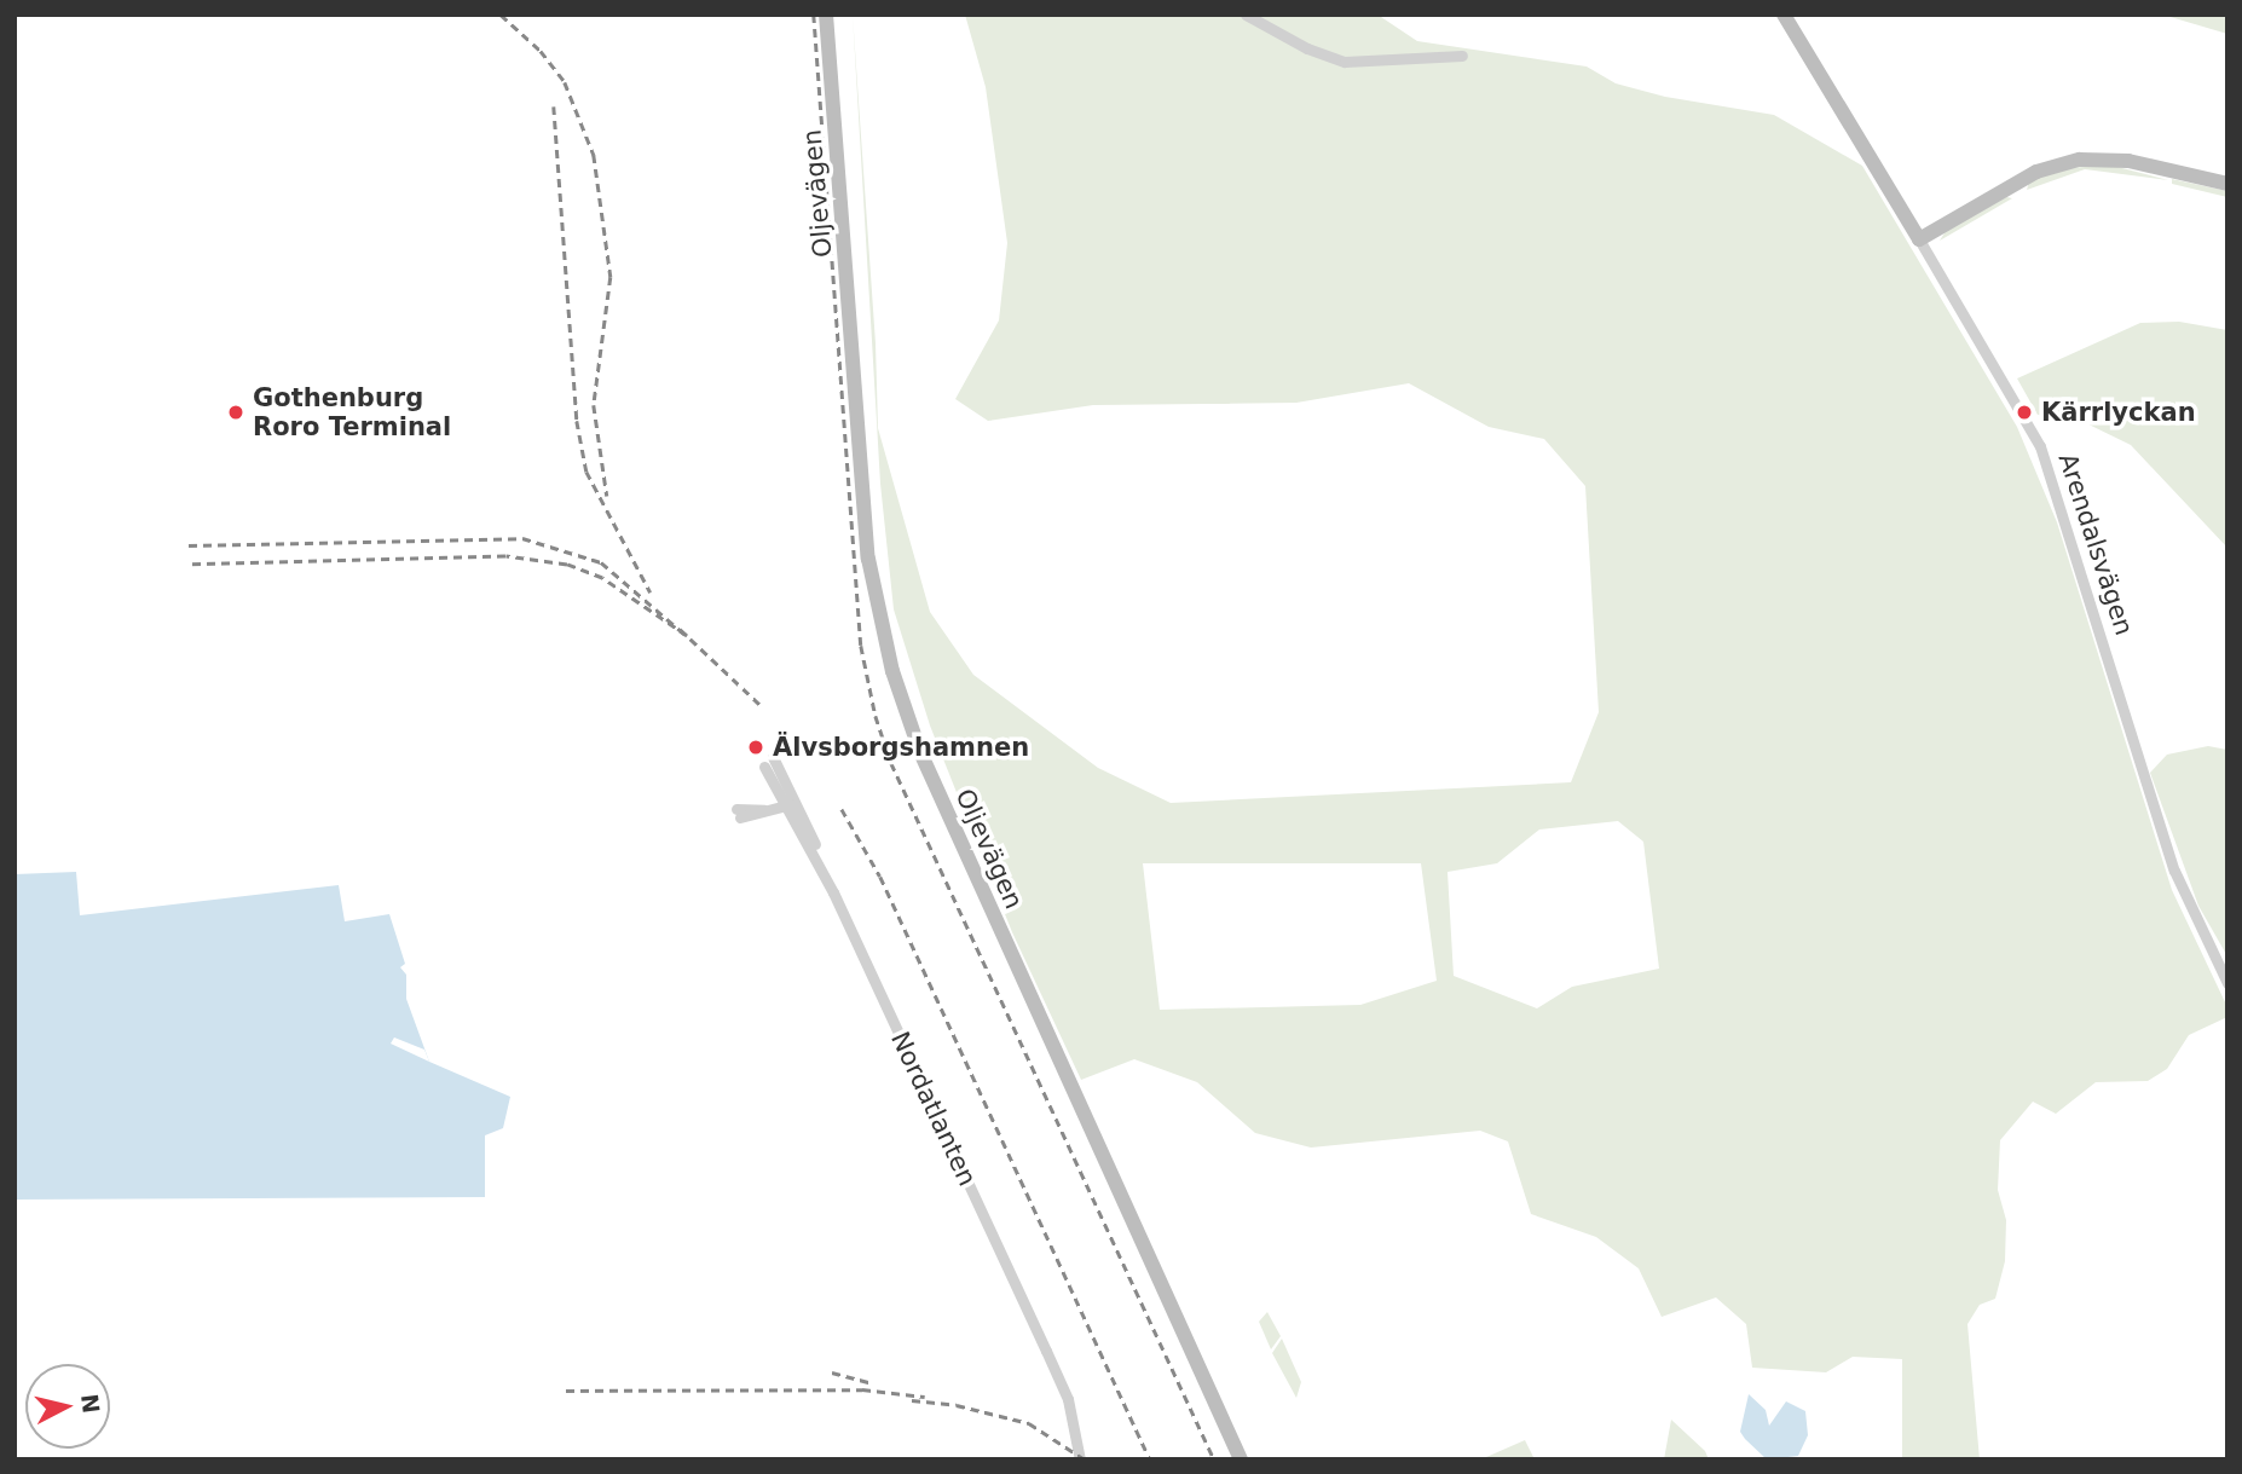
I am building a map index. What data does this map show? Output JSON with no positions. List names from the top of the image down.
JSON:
{
  "streets": {
    "street": ["Oljevägen", "Arendalsvägen", "Nordatlanten"]
  },
  "places": ["Gothenburg Roro Terminal", "Kärrlyckan", "Älvsborgshamnen"],
  "north": "right"
}
